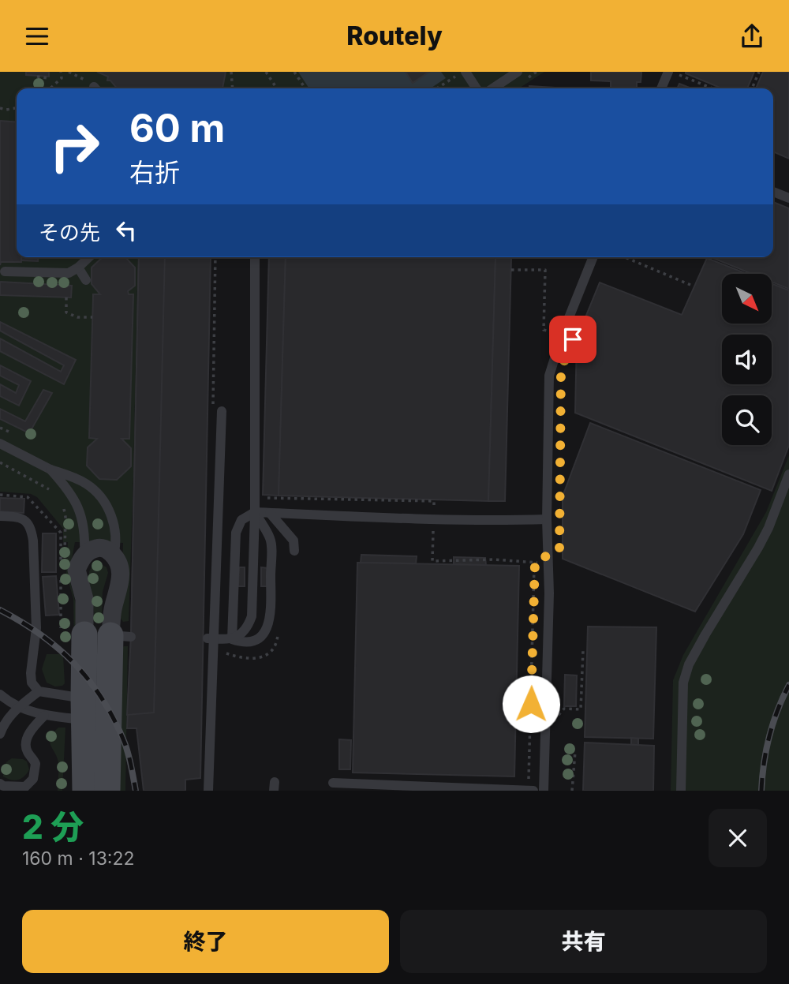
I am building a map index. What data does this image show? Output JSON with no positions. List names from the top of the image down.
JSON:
{
  "north": "bottom right",
  "page": {
    "header": "Routely",
    "turn": ["60 m", "右折"],
    "then": "その先",
    "heading": ["2 分", "160 m · 13:22"],
    "buttons": ["終了", "共有"]
  }
}
